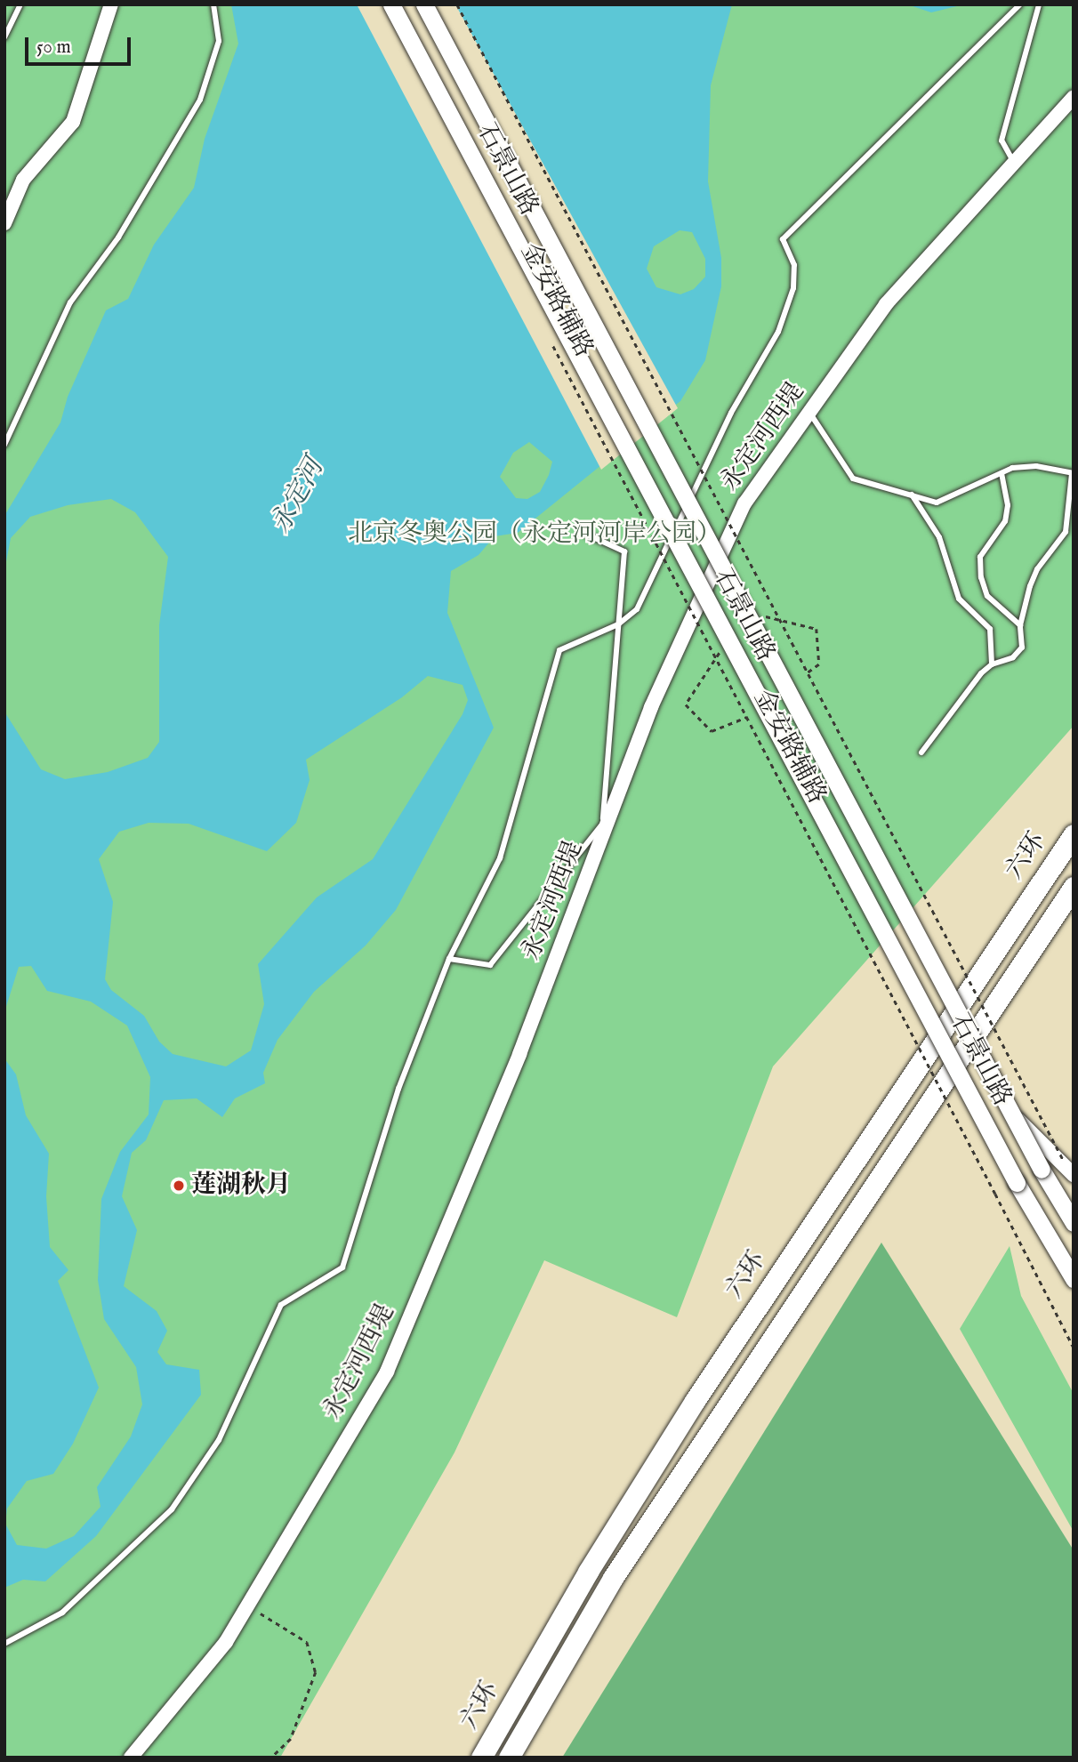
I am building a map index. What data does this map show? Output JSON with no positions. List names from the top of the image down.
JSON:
{
  "streets": {
    "highway": ["六环"],
    "main road": ["石景山路"],
    "street": ["永定河西堤"],
    "path": ["金安路辅路"]
  },
  "water": ["永定河"],
  "parks": ["北京冬奥公园（永定河河岸公园）"],
  "places": ["莲湖秋月"],
  "scale_bar": "50 m"
}
